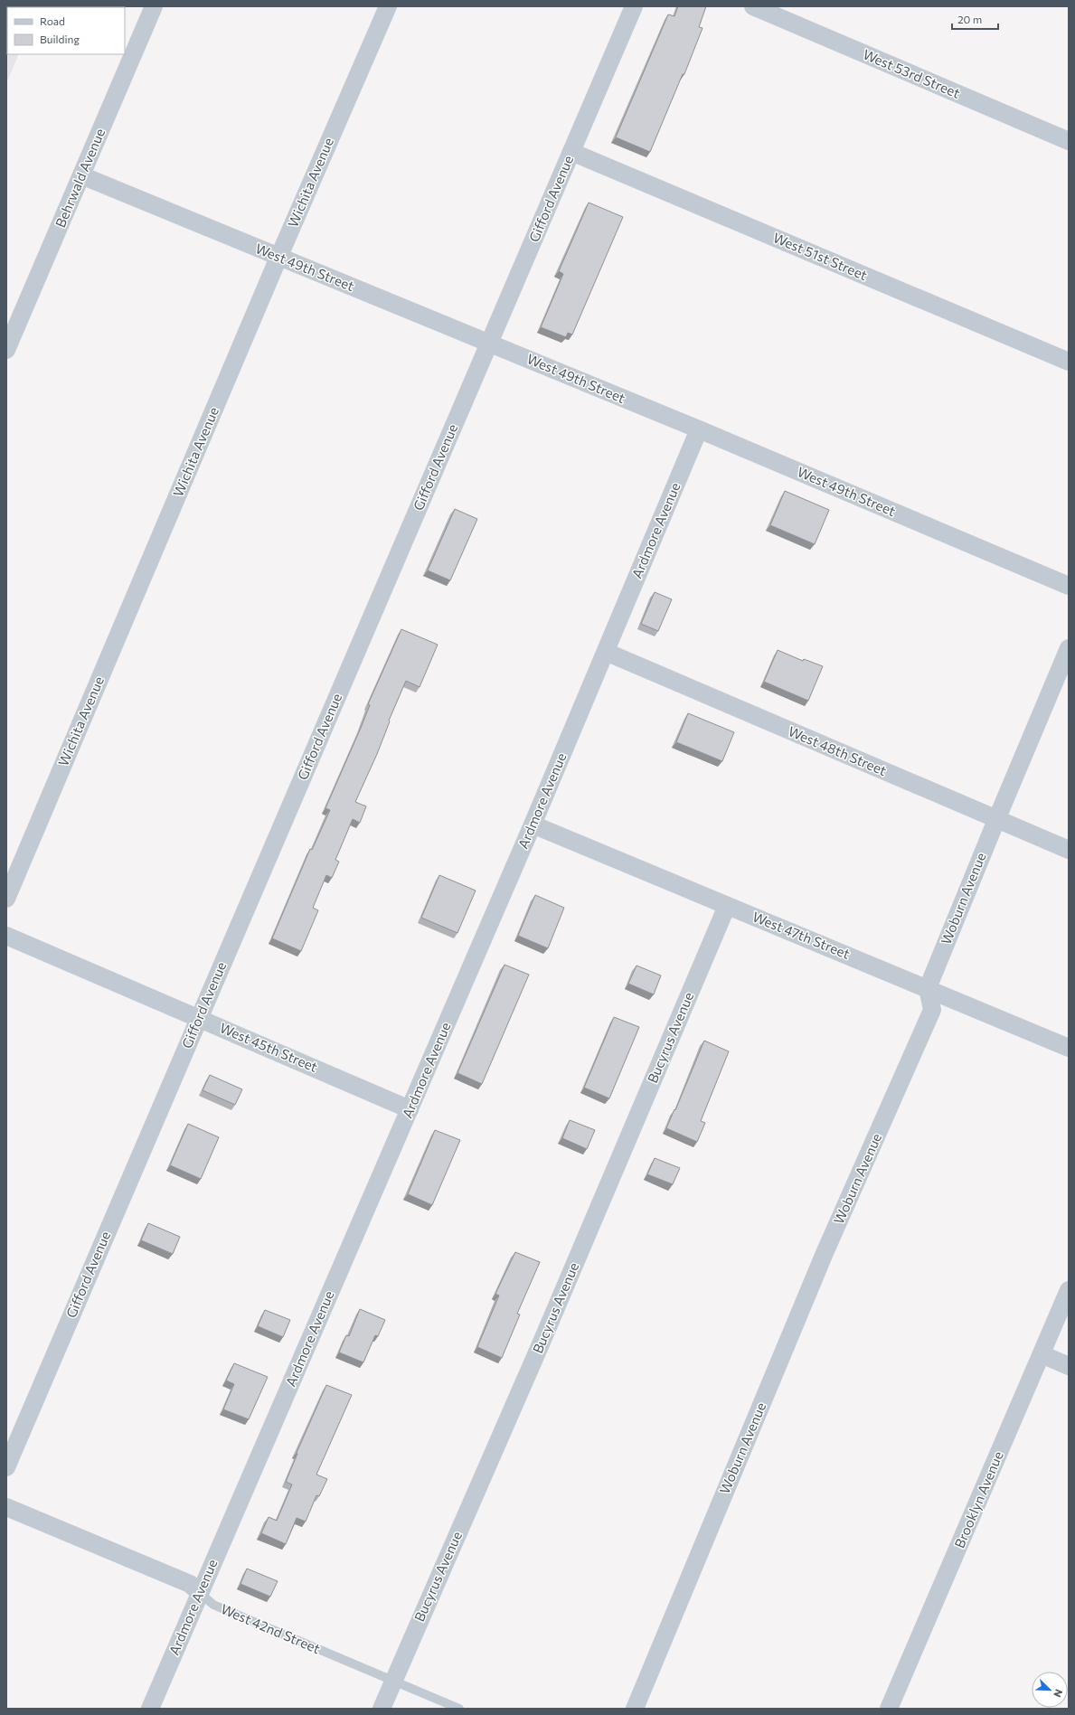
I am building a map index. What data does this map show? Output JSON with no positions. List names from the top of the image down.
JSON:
{
  "streets": {
    "street": [
      "West 53rd Street",
      "Behrwald Avenue",
      "Wichita Avenue",
      "Gifford Avenue",
      "West 51st Street",
      "West 49th Street",
      "Ardmore Avenue",
      "West 48th Street",
      "Woburn Avenue",
      "West 47th Street",
      "Bucyrus Avenue",
      "West 45th Street",
      "Brooklyn Avenue",
      "West 42nd Street"
    ]
  },
  "crossings": [
    ["Behrwald Avenue", "West 49th Street"],
    ["Wichita Avenue", "West 49th Street"],
    ["Gifford Avenue", "West 51st Street"],
    ["Gifford Avenue", "West 49th Street"],
    ["Gifford Avenue", "West 45th Street"],
    ["West 49th Street", "Ardmore Avenue"],
    ["Ardmore Avenue", "West 48th Street"],
    ["Ardmore Avenue", "West 47th Street"],
    ["Ardmore Avenue", "West 45th Street"],
    ["Ardmore Avenue", "West 42nd Street"],
    ["West 48th Street", "Woburn Avenue"],
    ["Woburn Avenue", "West 47th Street"],
    ["West 47th Street", "Bucyrus Avenue"],
    ["Bucyrus Avenue", "West 42nd Street"]
  ],
  "legend": ["Road", "Building"],
  "scale_bar": "20 m",
  "north": "bottom right"
}
